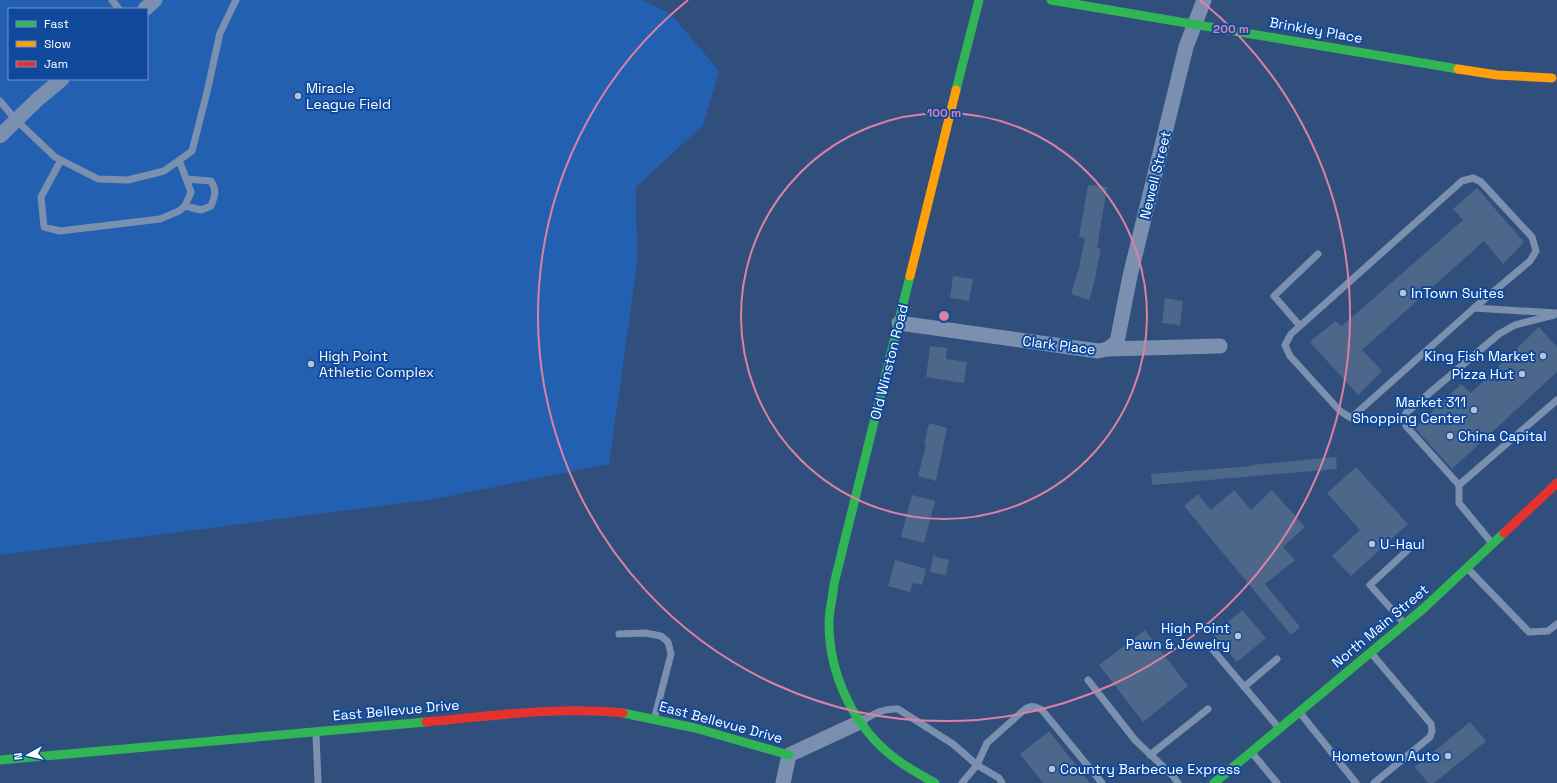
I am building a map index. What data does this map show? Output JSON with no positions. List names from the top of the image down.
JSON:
{
  "streets": {
    "street": [
      "Brinkley Place",
      "Newell Street",
      "Clark Place",
      "Old Winston Road",
      "North Main Street",
      "East Bellevue Drive"
    ]
  },
  "crossings": [
    ["Brinkley Place", "Newell Street"],
    ["Newell Street", "Clark Place"],
    ["Clark Place", "Old Winston Road"]
  ],
  "places": [
    "Miracle League Field",
    "InTown Suites",
    "King Fish Market",
    "High Point Athletic Complex",
    "Pizza Hut",
    "Market 311 Shopping Center",
    "China Capital",
    "U-Haul",
    "High Point Pawn & Jewelry",
    "Hometown Auto",
    "Country Barbecue Express"
  ],
  "legend": ["Fast", "Slow", "Jam"],
  "north": "left",
  "rings": ["200 m", "100 m"]
}
